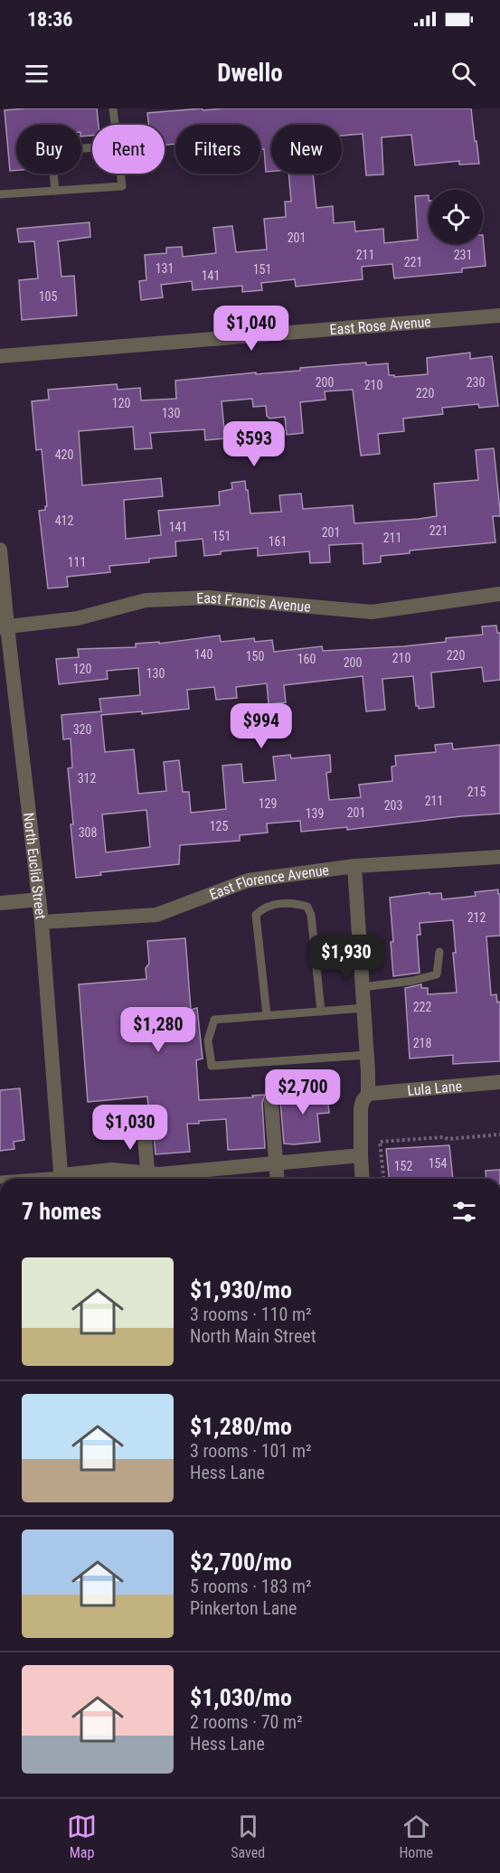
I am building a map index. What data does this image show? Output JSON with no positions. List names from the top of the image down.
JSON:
{
  "streets": {
    "street": [
      "East Rose Avenue",
      "East Francis Avenue",
      "North Euclid Street",
      "East Florence Avenue",
      "Lula Lane"
    ]
  },
  "crossings": [
    ["East Francis Avenue", "North Euclid Street"],
    ["North Euclid Street", "East Florence Avenue"]
  ],
  "house_numbers": [
    "201",
    "211",
    "231",
    "221",
    "131",
    "151",
    "141",
    "105",
    "200",
    "230",
    "210",
    "220",
    "120",
    "130",
    "420",
    "412",
    "141",
    "221",
    "201",
    "151",
    "211",
    "161",
    "111",
    "140",
    "220",
    "150",
    "210",
    "160",
    "200",
    "120",
    "130",
    "320",
    "312",
    "215",
    "211",
    "129",
    "203",
    "201",
    "139",
    "125",
    "308",
    "212",
    "222",
    "218",
    "154",
    "152"
  ],
  "page": {
    "status": "18:36",
    "header": "Dwello",
    "chip": [
      "Buy",
      "Rent",
      "Filters",
      "New"
    ],
    "price": [
      "$1,040",
      "$593",
      "$994",
      "$1,930",
      "$1,280",
      "$2,700",
      "$1,030"
    ],
    "heading": "7 homes",
    "list": [
      {
        "name": "$1,930/mo",
        "note": "3 rooms · 110 m² · North Main Street"
      },
      {
        "name": "$1,280/mo",
        "note": "3 rooms · 101 m² · Hess Lane"
      },
      {
        "name": "$2,700/mo",
        "note": "5 rooms · 183 m² · Pinkerton Lane"
      },
      {
        "name": "$1,030/mo",
        "note": "2 rooms · 70 m² · Hess Lane"
      }
    ],
    "tabs": ["Map", "Saved", "Home"]
  }
}
